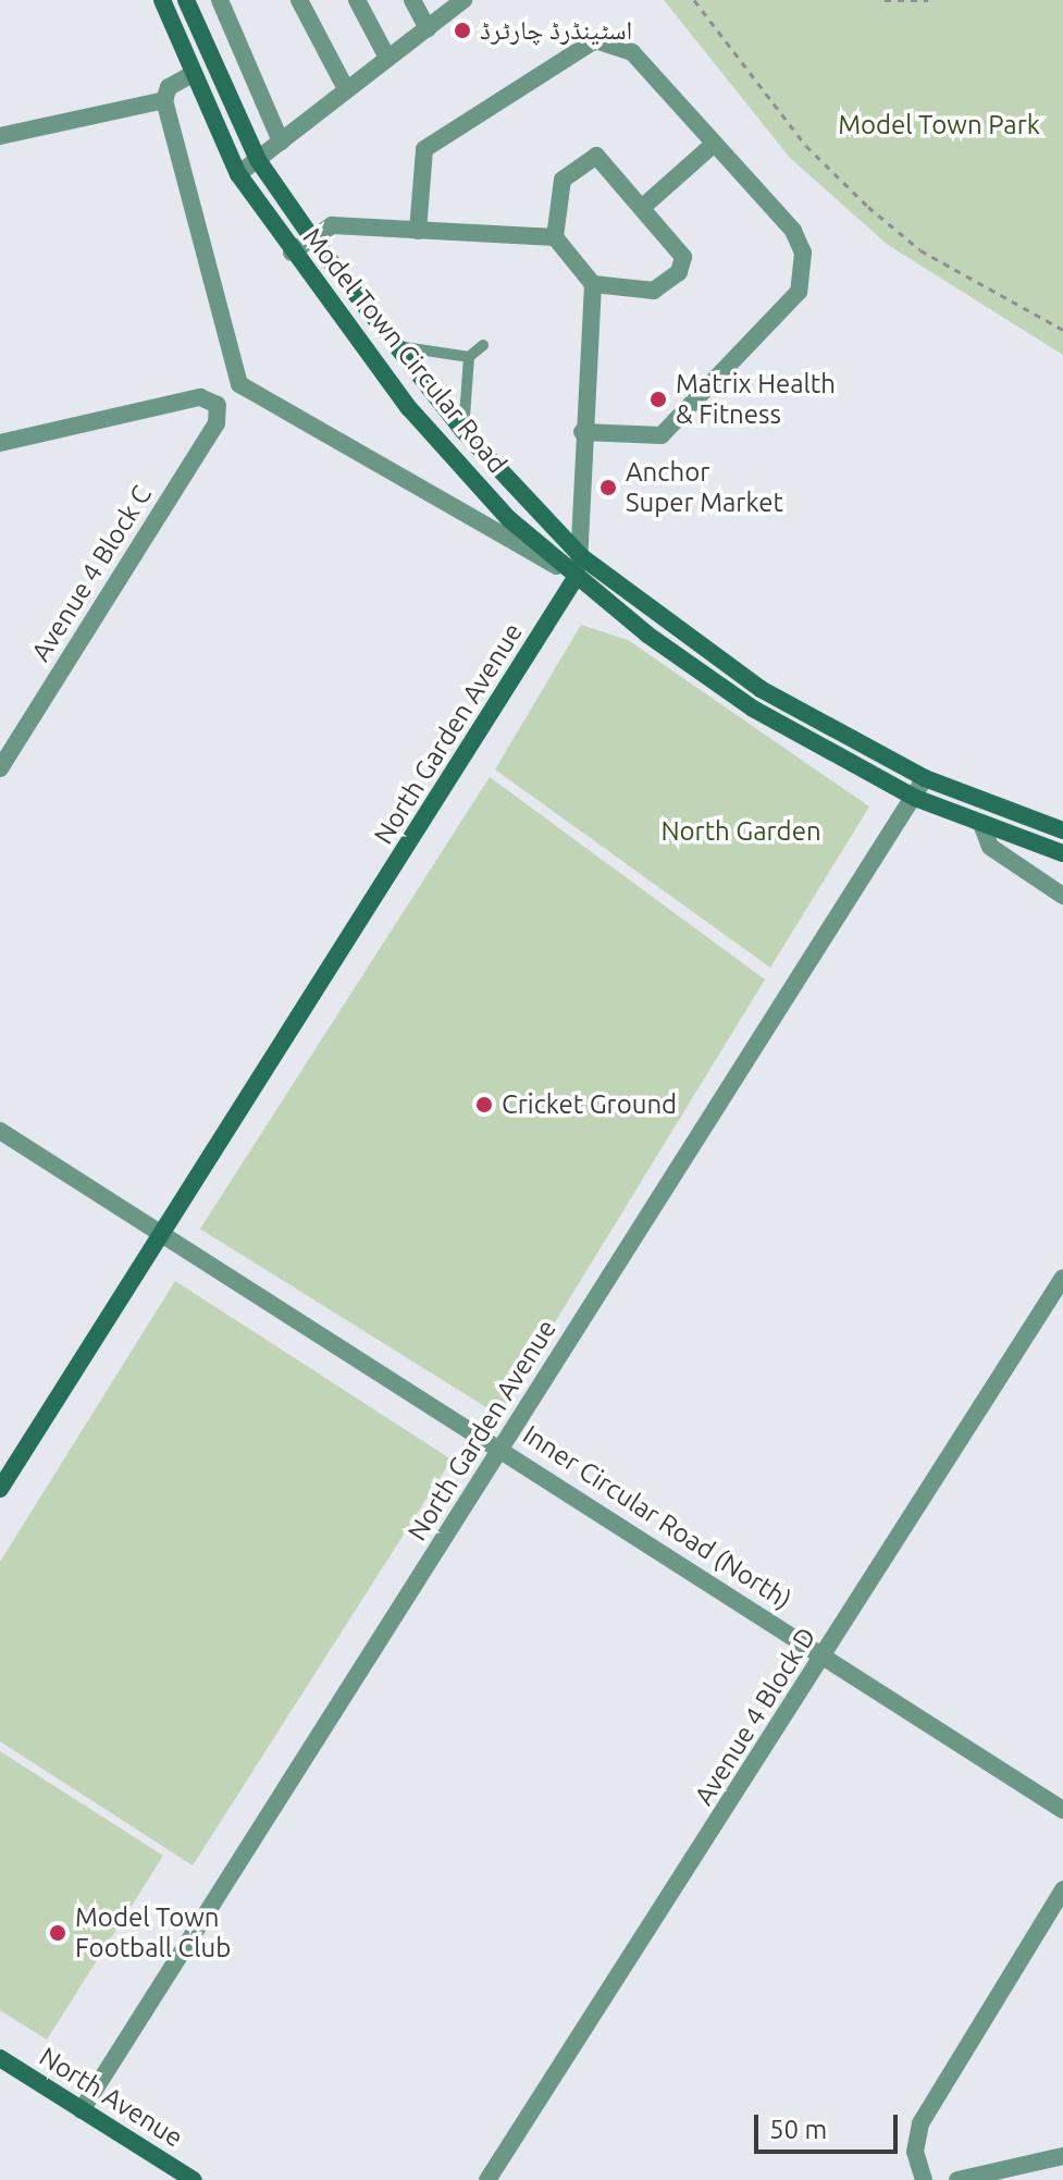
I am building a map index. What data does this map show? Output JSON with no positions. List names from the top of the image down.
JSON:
{
  "streets": {
    "main road": ["Model Town Circular Road", "North Garden Avenue", "North Avenue"],
    "street": ["Avenue 4 Block C", "Inner Circular Road (North)", "Avenue 4 Block D"]
  },
  "crossings": [
    ["Model Town Circular Road", "North Garden Avenue"],
    ["North Garden Avenue", "Inner Circular Road (North)"],
    ["North Garden Avenue", "North Avenue"],
    ["Inner Circular Road (North)", "Avenue 4 Block D"]
  ],
  "parks": ["Model Town Park", "North Garden"],
  "places": [
    "اسٹینڈرڈ چارٹرڈ",
    "Matrix Health & Fitness",
    "Anchor Super Market",
    "Cricket Ground",
    "Model Town Football Club"
  ],
  "scale_bar": "50 m"
}
